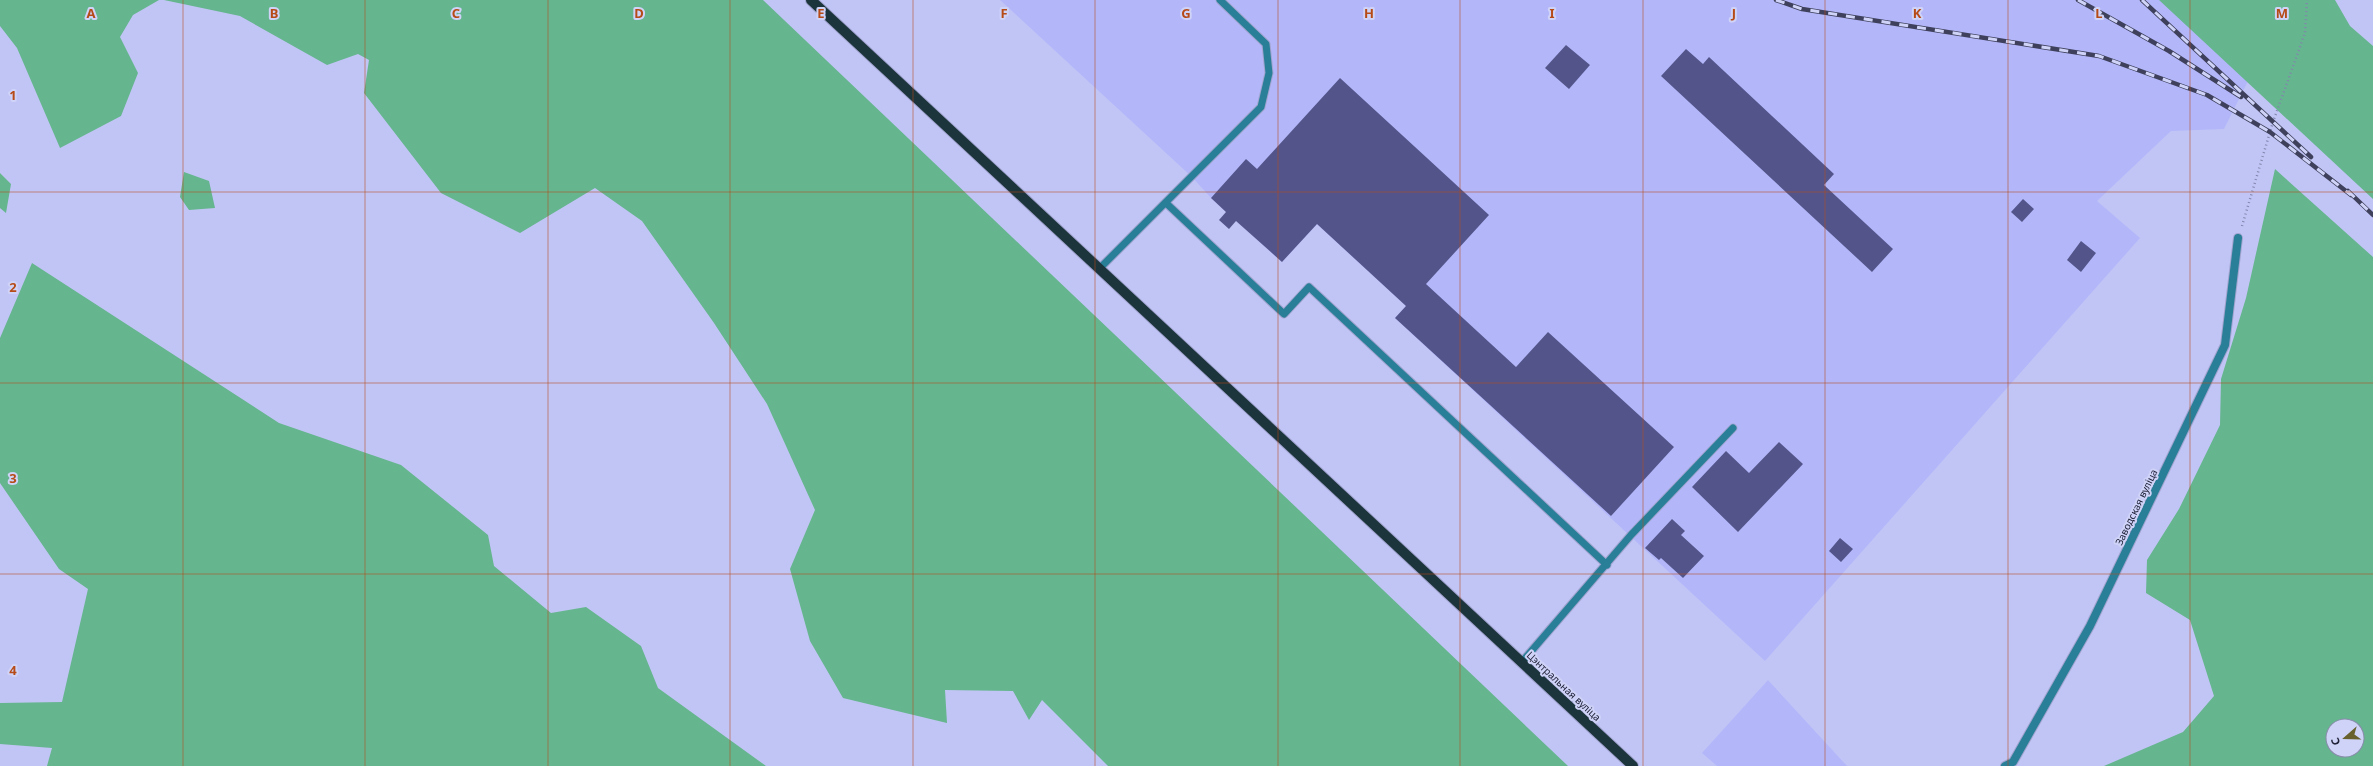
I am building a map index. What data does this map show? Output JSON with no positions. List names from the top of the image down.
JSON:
{
  "streets": {
    "main road": ["Цэнтральная вуліца"],
    "street": ["Заводская вуліца"]
  },
  "north": "left",
  "grid": {
    "columns": [
      "A",
      "B",
      "C",
      "D",
      "E",
      "F",
      "G",
      "H",
      "I",
      "J",
      "K",
      "L",
      "M"
    ],
    "rows": [
      "1",
      "2",
      "3",
      "4"
    ]
  }
}
